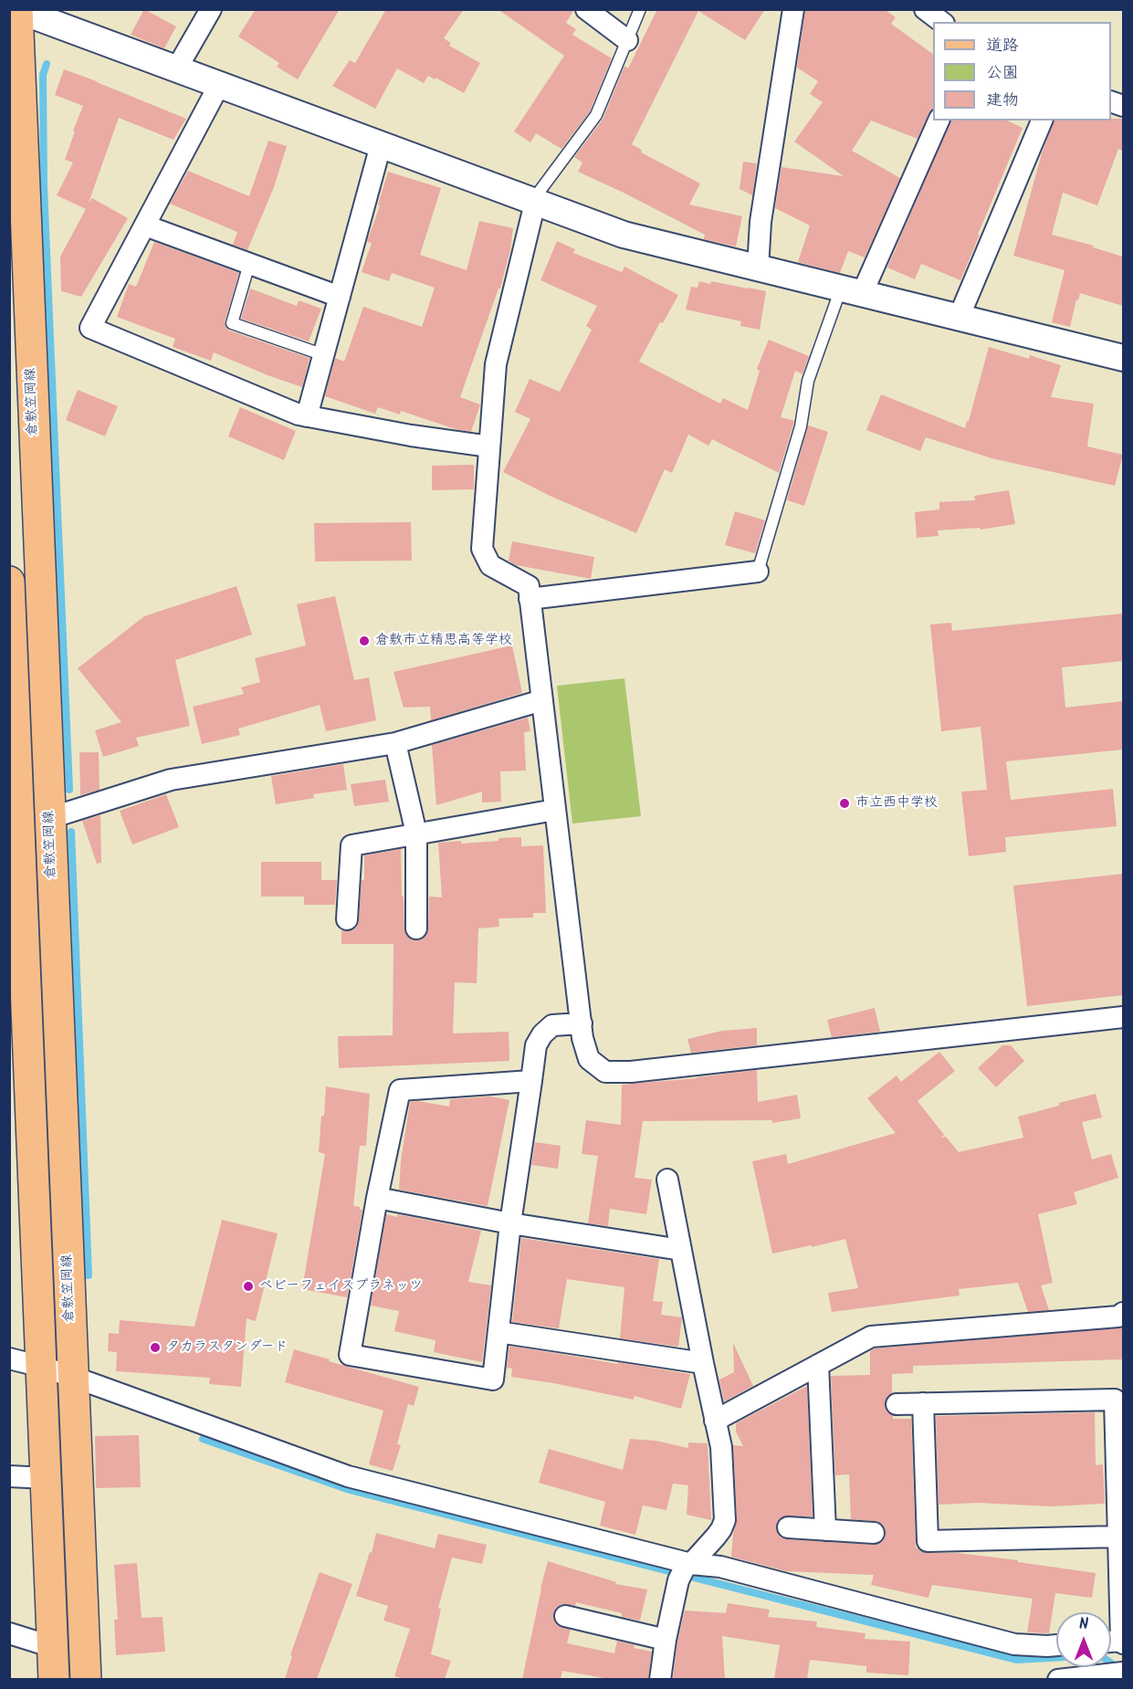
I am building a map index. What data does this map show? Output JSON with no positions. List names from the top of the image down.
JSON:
{
  "streets": {
    "main road": ["倉敷笠岡線"]
  },
  "places": [
    "倉敷市立精思高等学校",
    "市立西中学校",
    "ベビーフェイスプラネッツ",
    "タカラスタンダード"
  ],
  "legend": ["道路", "公園", "建物"],
  "north": "top"
}
